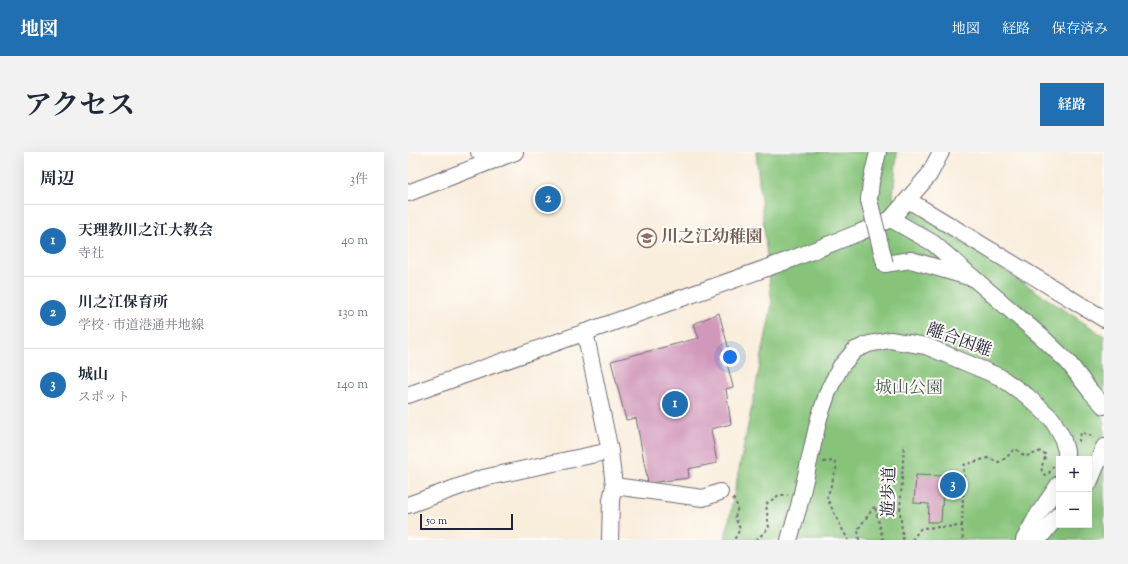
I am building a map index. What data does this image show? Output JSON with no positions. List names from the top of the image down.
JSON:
{
  "streets": {
    "street": ["離合困難"],
    "path": ["遊歩道"]
  },
  "parks": ["城山公園"],
  "places": {
    "school or university": ["川之江幼稚園"]
  },
  "scale_bar": "50 m",
  "page": {
    "header": "地図",
    "nav": ["地図", "経路", "保存済み"],
    "title": "アクセス",
    "buttons": "経路",
    "heading": ["周辺", "3件"],
    "pins": ["2", "1", "3"],
    "list": [
      {
        "mark": "1",
        "name": "天理教川之江大教会",
        "note": "寺社",
        "value": "40 m"
      },
      {
        "mark": "2",
        "name": "川之江保育所",
        "note": "学校 · 市道港通井地線",
        "value": "130 m"
      },
      {
        "mark": "3",
        "name": "城山",
        "note": "スポット",
        "value": "140 m"
      }
    ],
    "map_buttons": ["+", "−"],
    "scale": "50 m"
  }
}
